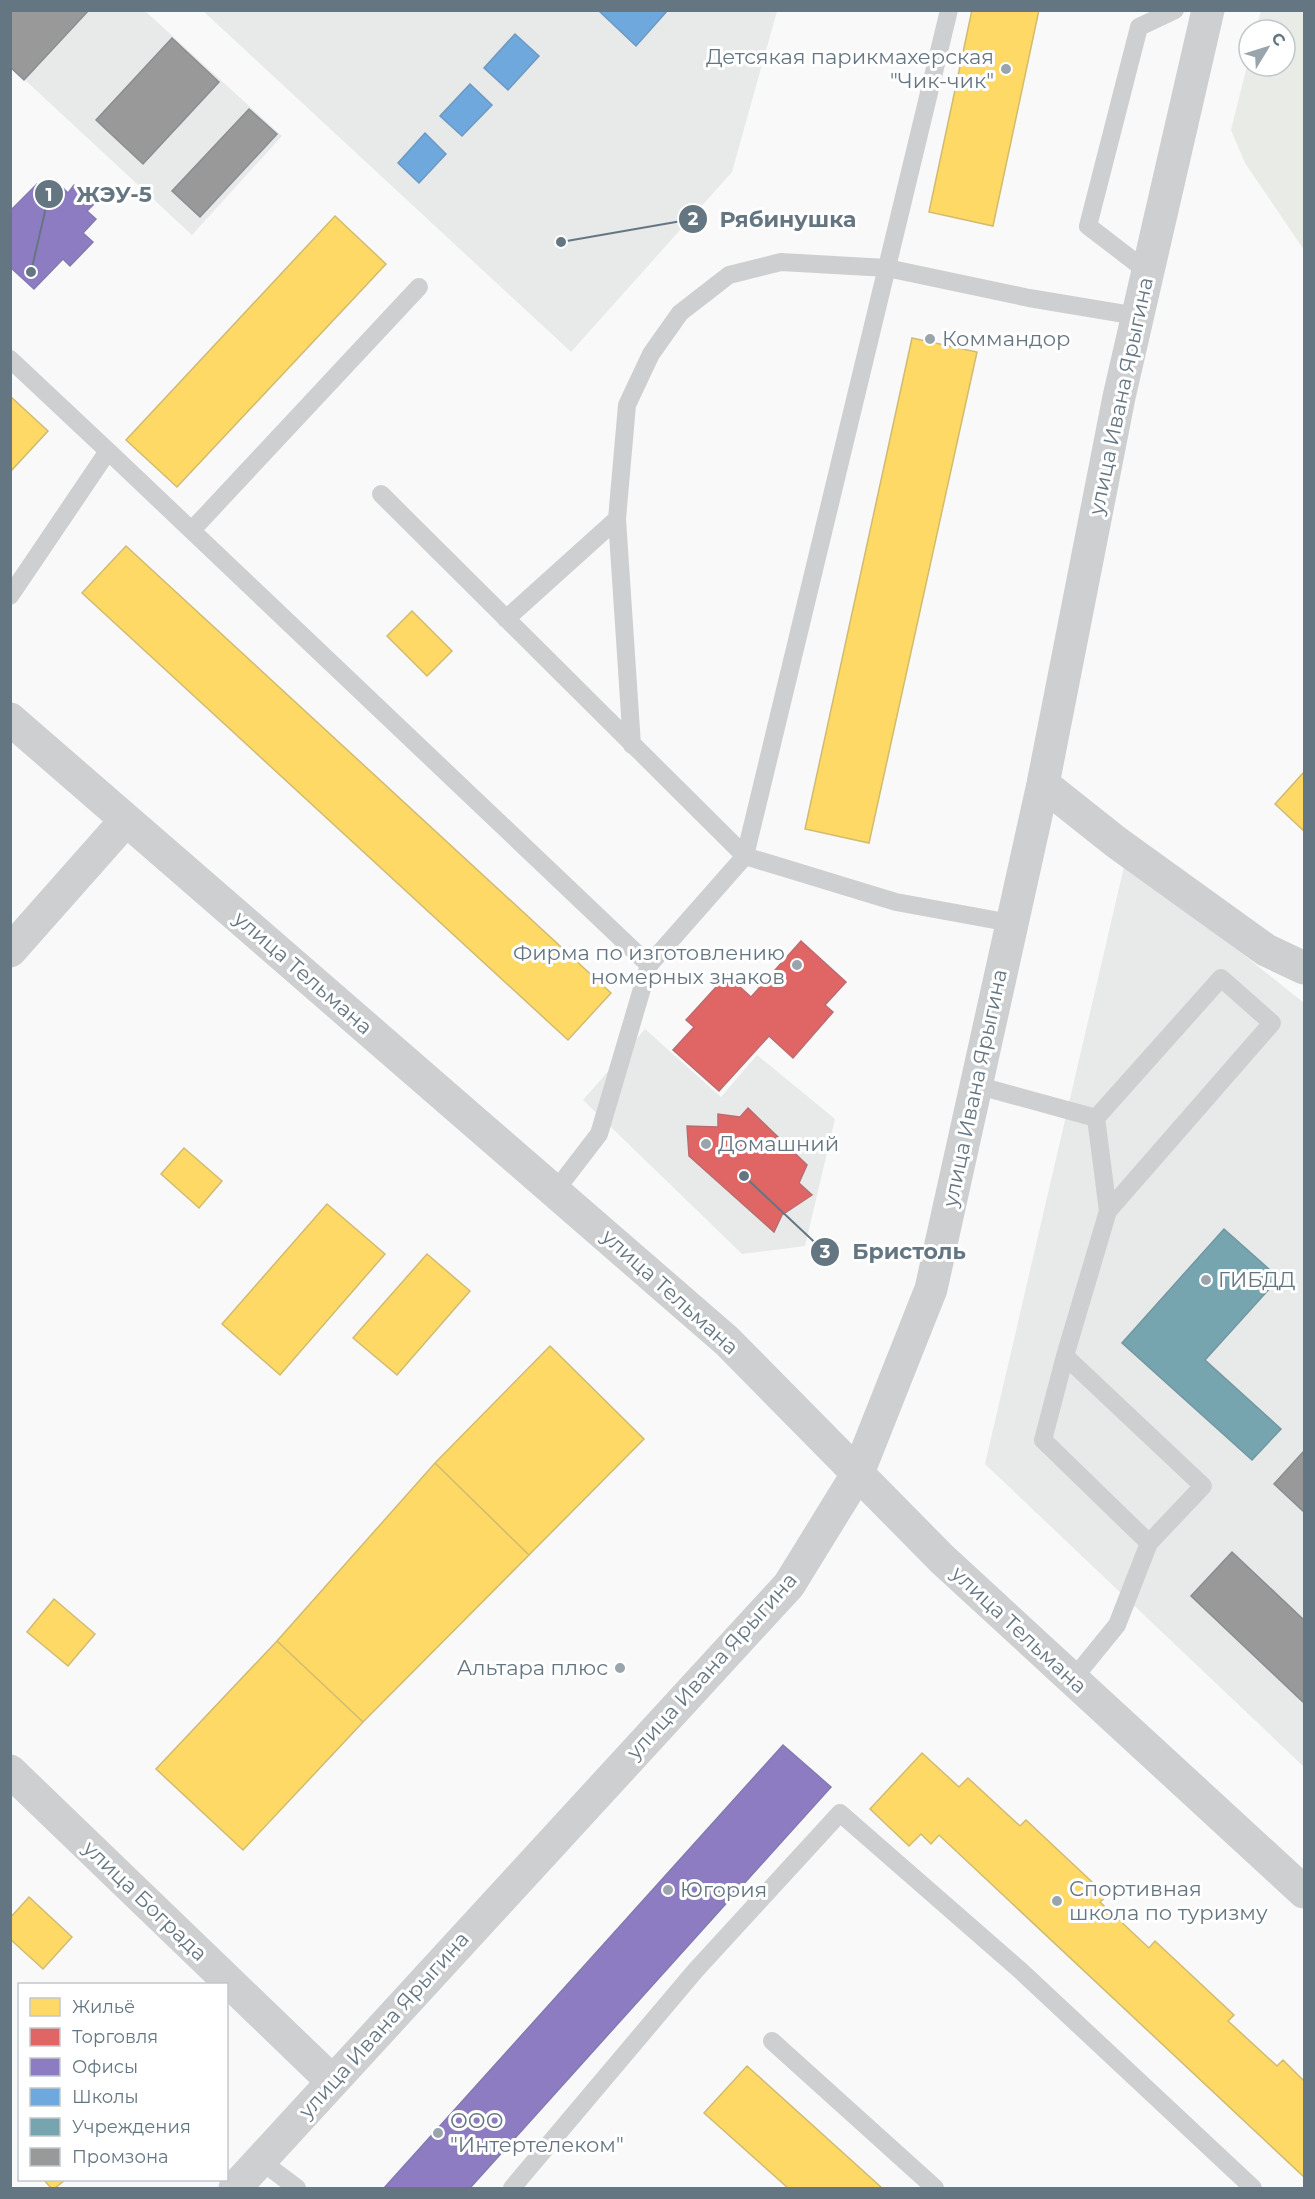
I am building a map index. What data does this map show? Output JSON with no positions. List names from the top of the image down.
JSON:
{
  "streets": {
    "street": ["улица Ивана Ярыгина", "улица Тельмана", "улица Бограда"]
  },
  "crossings": [
    ["улица Ивана Ярыгина", "улица Тельмана"],
    ["улица Ивана Ярыгина", "улица Бограда"]
  ],
  "places": [
    "Детсякая парикмахерская \"Чик-чик\"",
    "Рябинушка",
    "ЖЭУ-5",
    "Коммандор",
    "Фирма по изготовлению номерных знаков",
    "Домашний",
    "Бристоль",
    "ГИБДД",
    "Альтара плюс",
    "Югория",
    "Спортивная школа по туризму",
    "ООО \"Интертелеком\""
  ],
  "legend": [
    "Жильё",
    "Торговля",
    "Офисы",
    "Школы",
    "Учреждения",
    "Промзона"
  ],
  "north": "top right"
}
